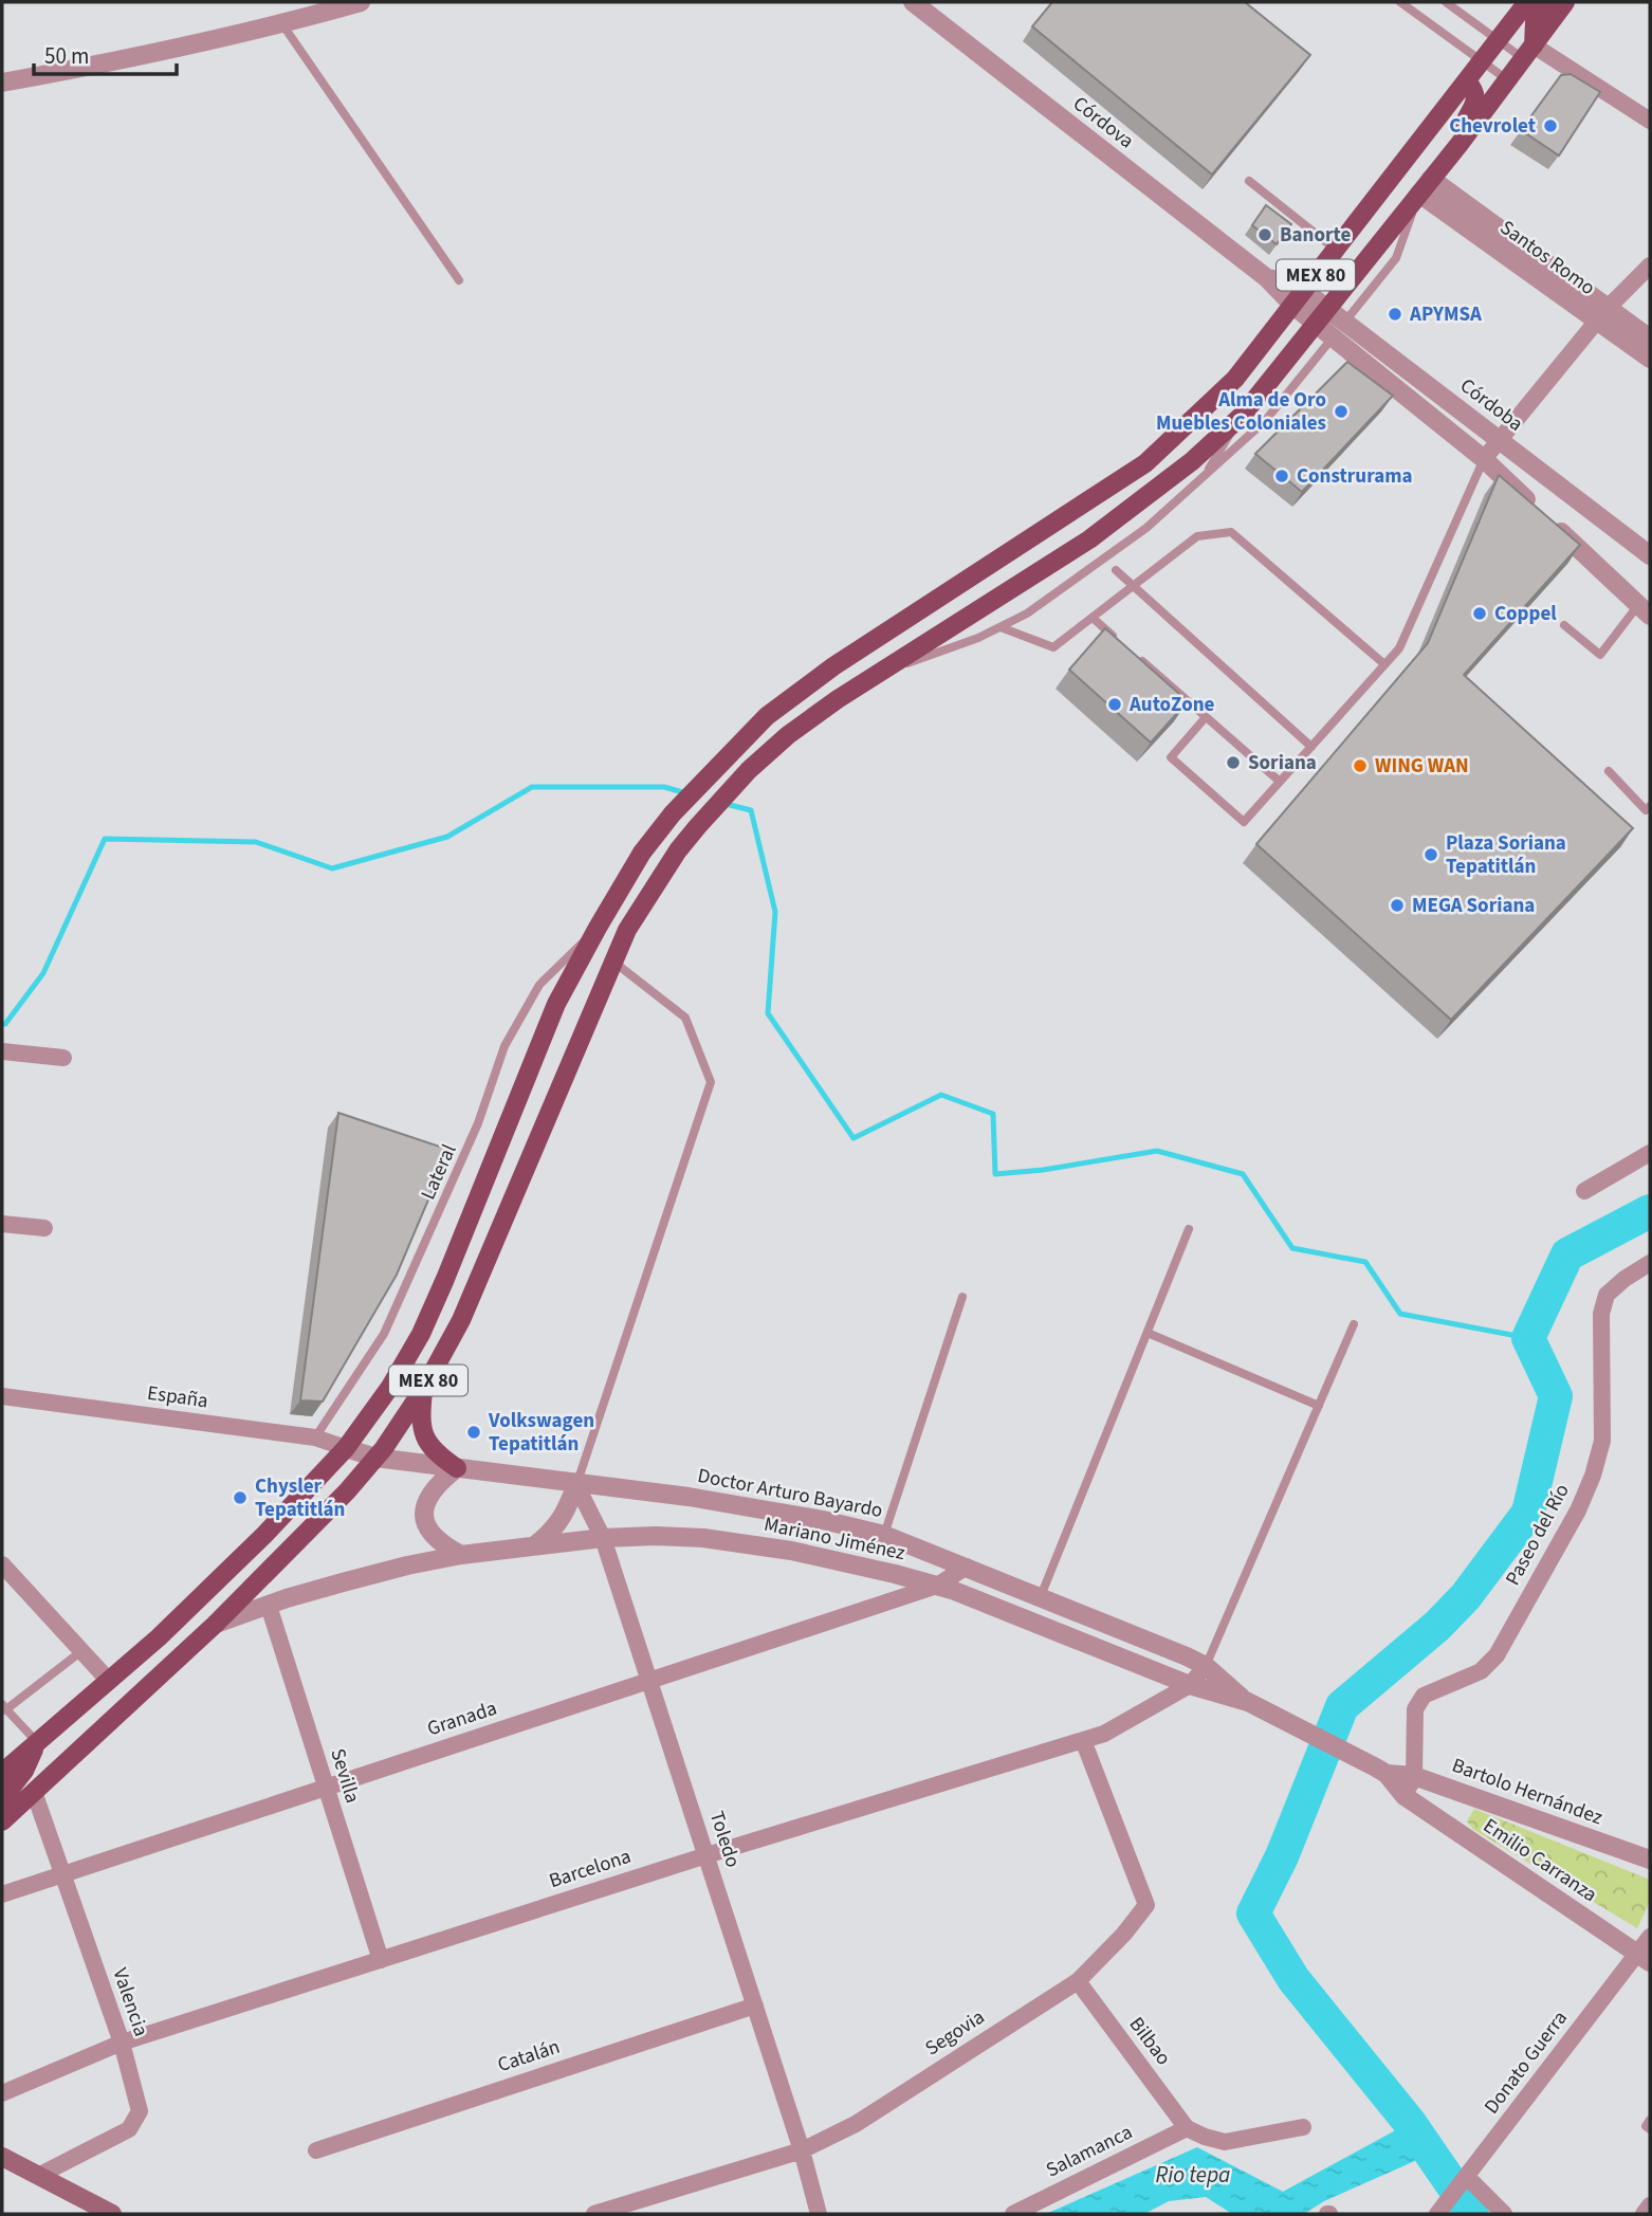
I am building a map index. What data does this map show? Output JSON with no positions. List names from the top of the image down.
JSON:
{
  "streets": {
    "main road": ["MEX 80"],
    "street": [
      "Córdova",
      "Santos Romo",
      "Córdoba",
      "España",
      "Doctor Arturo Bayardo",
      "Paseo del Río",
      "Mariano Jiménez",
      "Granada",
      "Sevilla",
      "Bartolo Hernández",
      "Toledo",
      "Emilio Carranza",
      "Barcelona",
      "Valencia",
      "Segovia",
      "Bilbao",
      "Catalán",
      "Donato Guerra",
      "Salamanca"
    ],
    "lane": ["Lateral"]
  },
  "crossings": [
    ["Córdova", "MEX 80"],
    ["Córdova", "Córdoba"],
    ["Santos Romo", "MEX 80"],
    ["MEX 80", "Córdoba"],
    ["MEX 80", "Lateral"],
    ["MEX 80", "España"],
    ["MEX 80", "Doctor Arturo Bayardo"],
    ["MEX 80", "Mariano Jiménez"],
    ["MEX 80", "Valencia"],
    ["Lateral", "España"],
    ["España", "Doctor Arturo Bayardo"],
    ["Doctor Arturo Bayardo", "Mariano Jiménez"],
    ["Doctor Arturo Bayardo", "Granada"],
    ["Doctor Arturo Bayardo", "Toledo"],
    ["Paseo del Río", "Mariano Jiménez"],
    ["Paseo del Río", "Bartolo Hernández"],
    ["Paseo del Río", "Emilio Carranza"],
    ["Mariano Jiménez", "Granada"],
    ["Mariano Jiménez", "Sevilla"],
    ["Mariano Jiménez", "Bartolo Hernández"],
    ["Mariano Jiménez", "Toledo"],
    ["Mariano Jiménez", "Emilio Carranza"],
    ["Mariano Jiménez", "Barcelona"],
    ["Granada", "Sevilla"],
    ["Granada", "Toledo"],
    ["Granada", "Valencia"],
    ["Sevilla", "Barcelona"],
    ["Toledo", "Barcelona"],
    ["Toledo", "Segovia"],
    ["Toledo", "Catalán"],
    ["Emilio Carranza", "Donato Guerra"],
    ["Barcelona", "Valencia"],
    ["Barcelona", "Segovia"],
    ["Segovia", "Bilbao"],
    ["Bilbao", "Salamanca"]
  ],
  "water": ["Rio tepa"],
  "places": [
    "Chevrolet",
    "Banorte",
    "APYMSA",
    "Alma de Oro Muebles Coloniales",
    "Construrama",
    "Coppel",
    "AutoZone",
    "Soriana",
    "WING WAN",
    "Plaza Soriana Tepatitlán",
    "MEGA Soriana",
    "Volkswagen Tepatitlán",
    "Chysler Tepatitlán"
  ],
  "scale_bar": "50 m"
}
